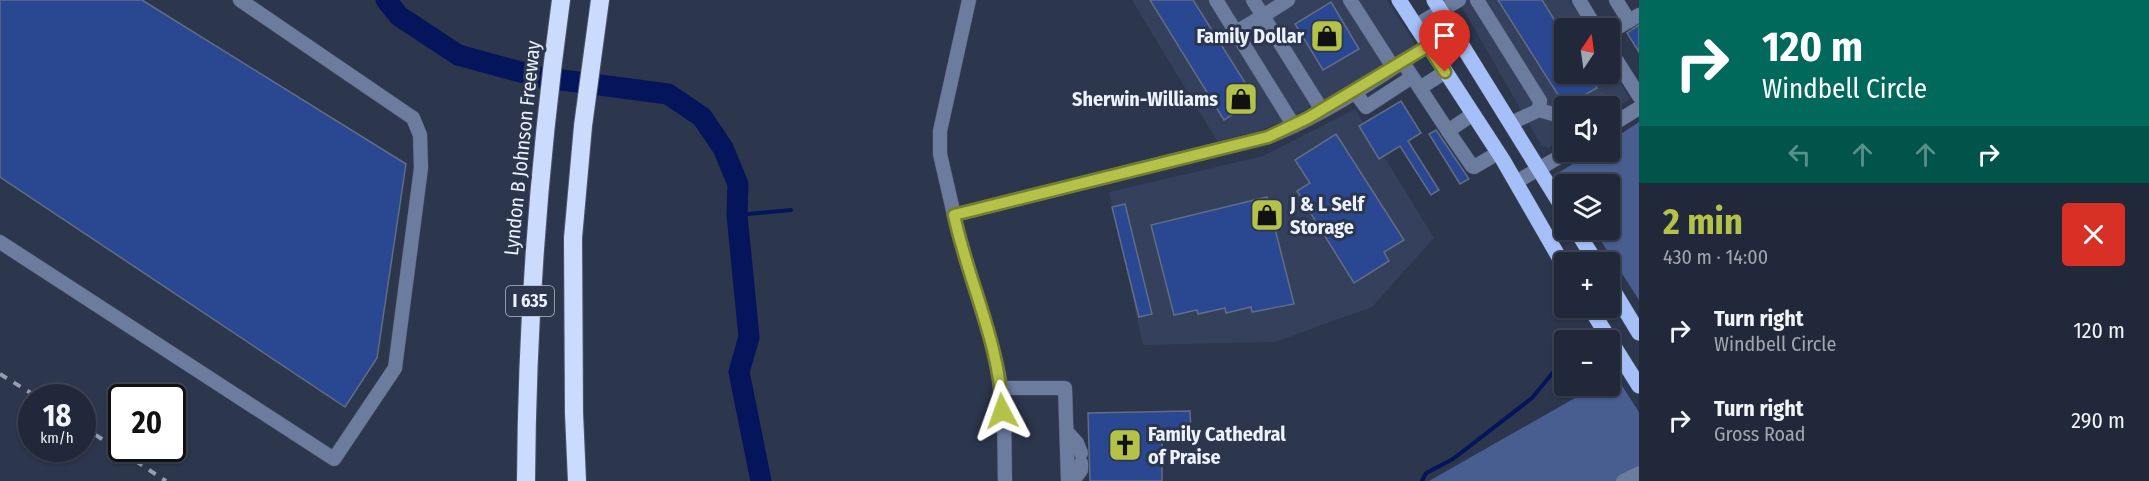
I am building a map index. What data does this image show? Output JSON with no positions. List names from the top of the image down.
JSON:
{
  "streets": {
    "highway": ["Lyndon B Johnson Freeway", "I 635"]
  },
  "places": {
    "shop": ["Family Dollar", "Sherwin-Williams", "J & L Self Storage"],
    "church": ["Family Cathedral of Praise"]
  },
  "north": "top",
  "page": {
    "turn": ["120 m", "Windbell Circle"],
    "map_buttons": ["+", "−"],
    "heading": ["2 min", "430 m · 14:00"],
    "list": [
      {
        "name": "Turn right",
        "note": "Windbell Circle",
        "value": "120 m"
      },
      {
        "name": "Turn right",
        "note": "Gross Road",
        "value": "290 m"
      }
    ],
    "speed": "18 km/h",
    "limit": "20"
  }
}
